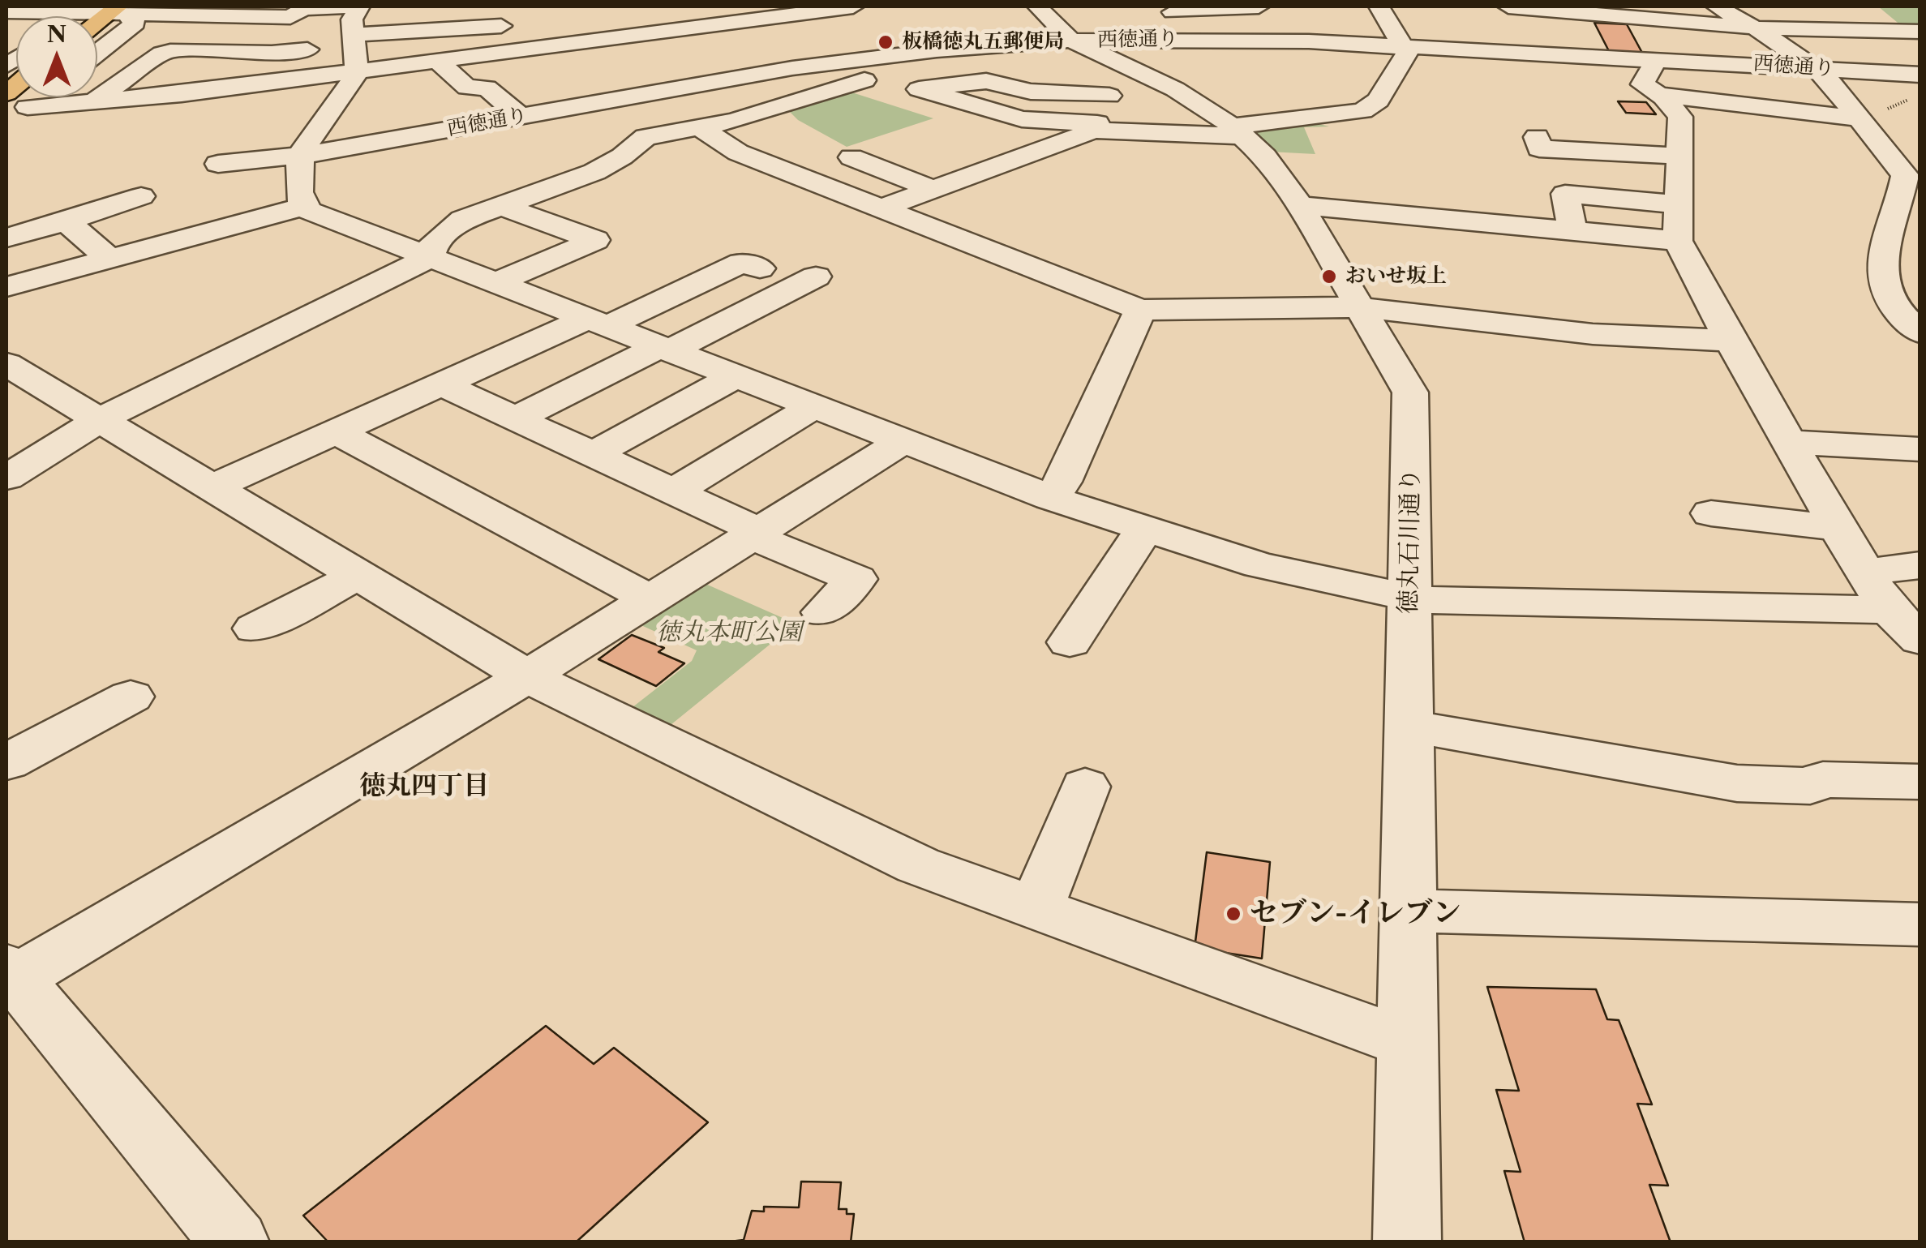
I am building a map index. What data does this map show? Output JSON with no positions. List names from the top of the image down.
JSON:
{
  "streets": {
    "street": ["西徳通り", "徳丸石川通り"]
  },
  "crossings": [
    ["西徳通り", "徳丸石川通り"]
  ],
  "districts": ["徳丸四丁目"],
  "parks": ["徳丸本町公園"],
  "places": ["板橋徳丸五郵便局", "おいせ坂上", "セブン-イレブン"],
  "north": "top"
}
